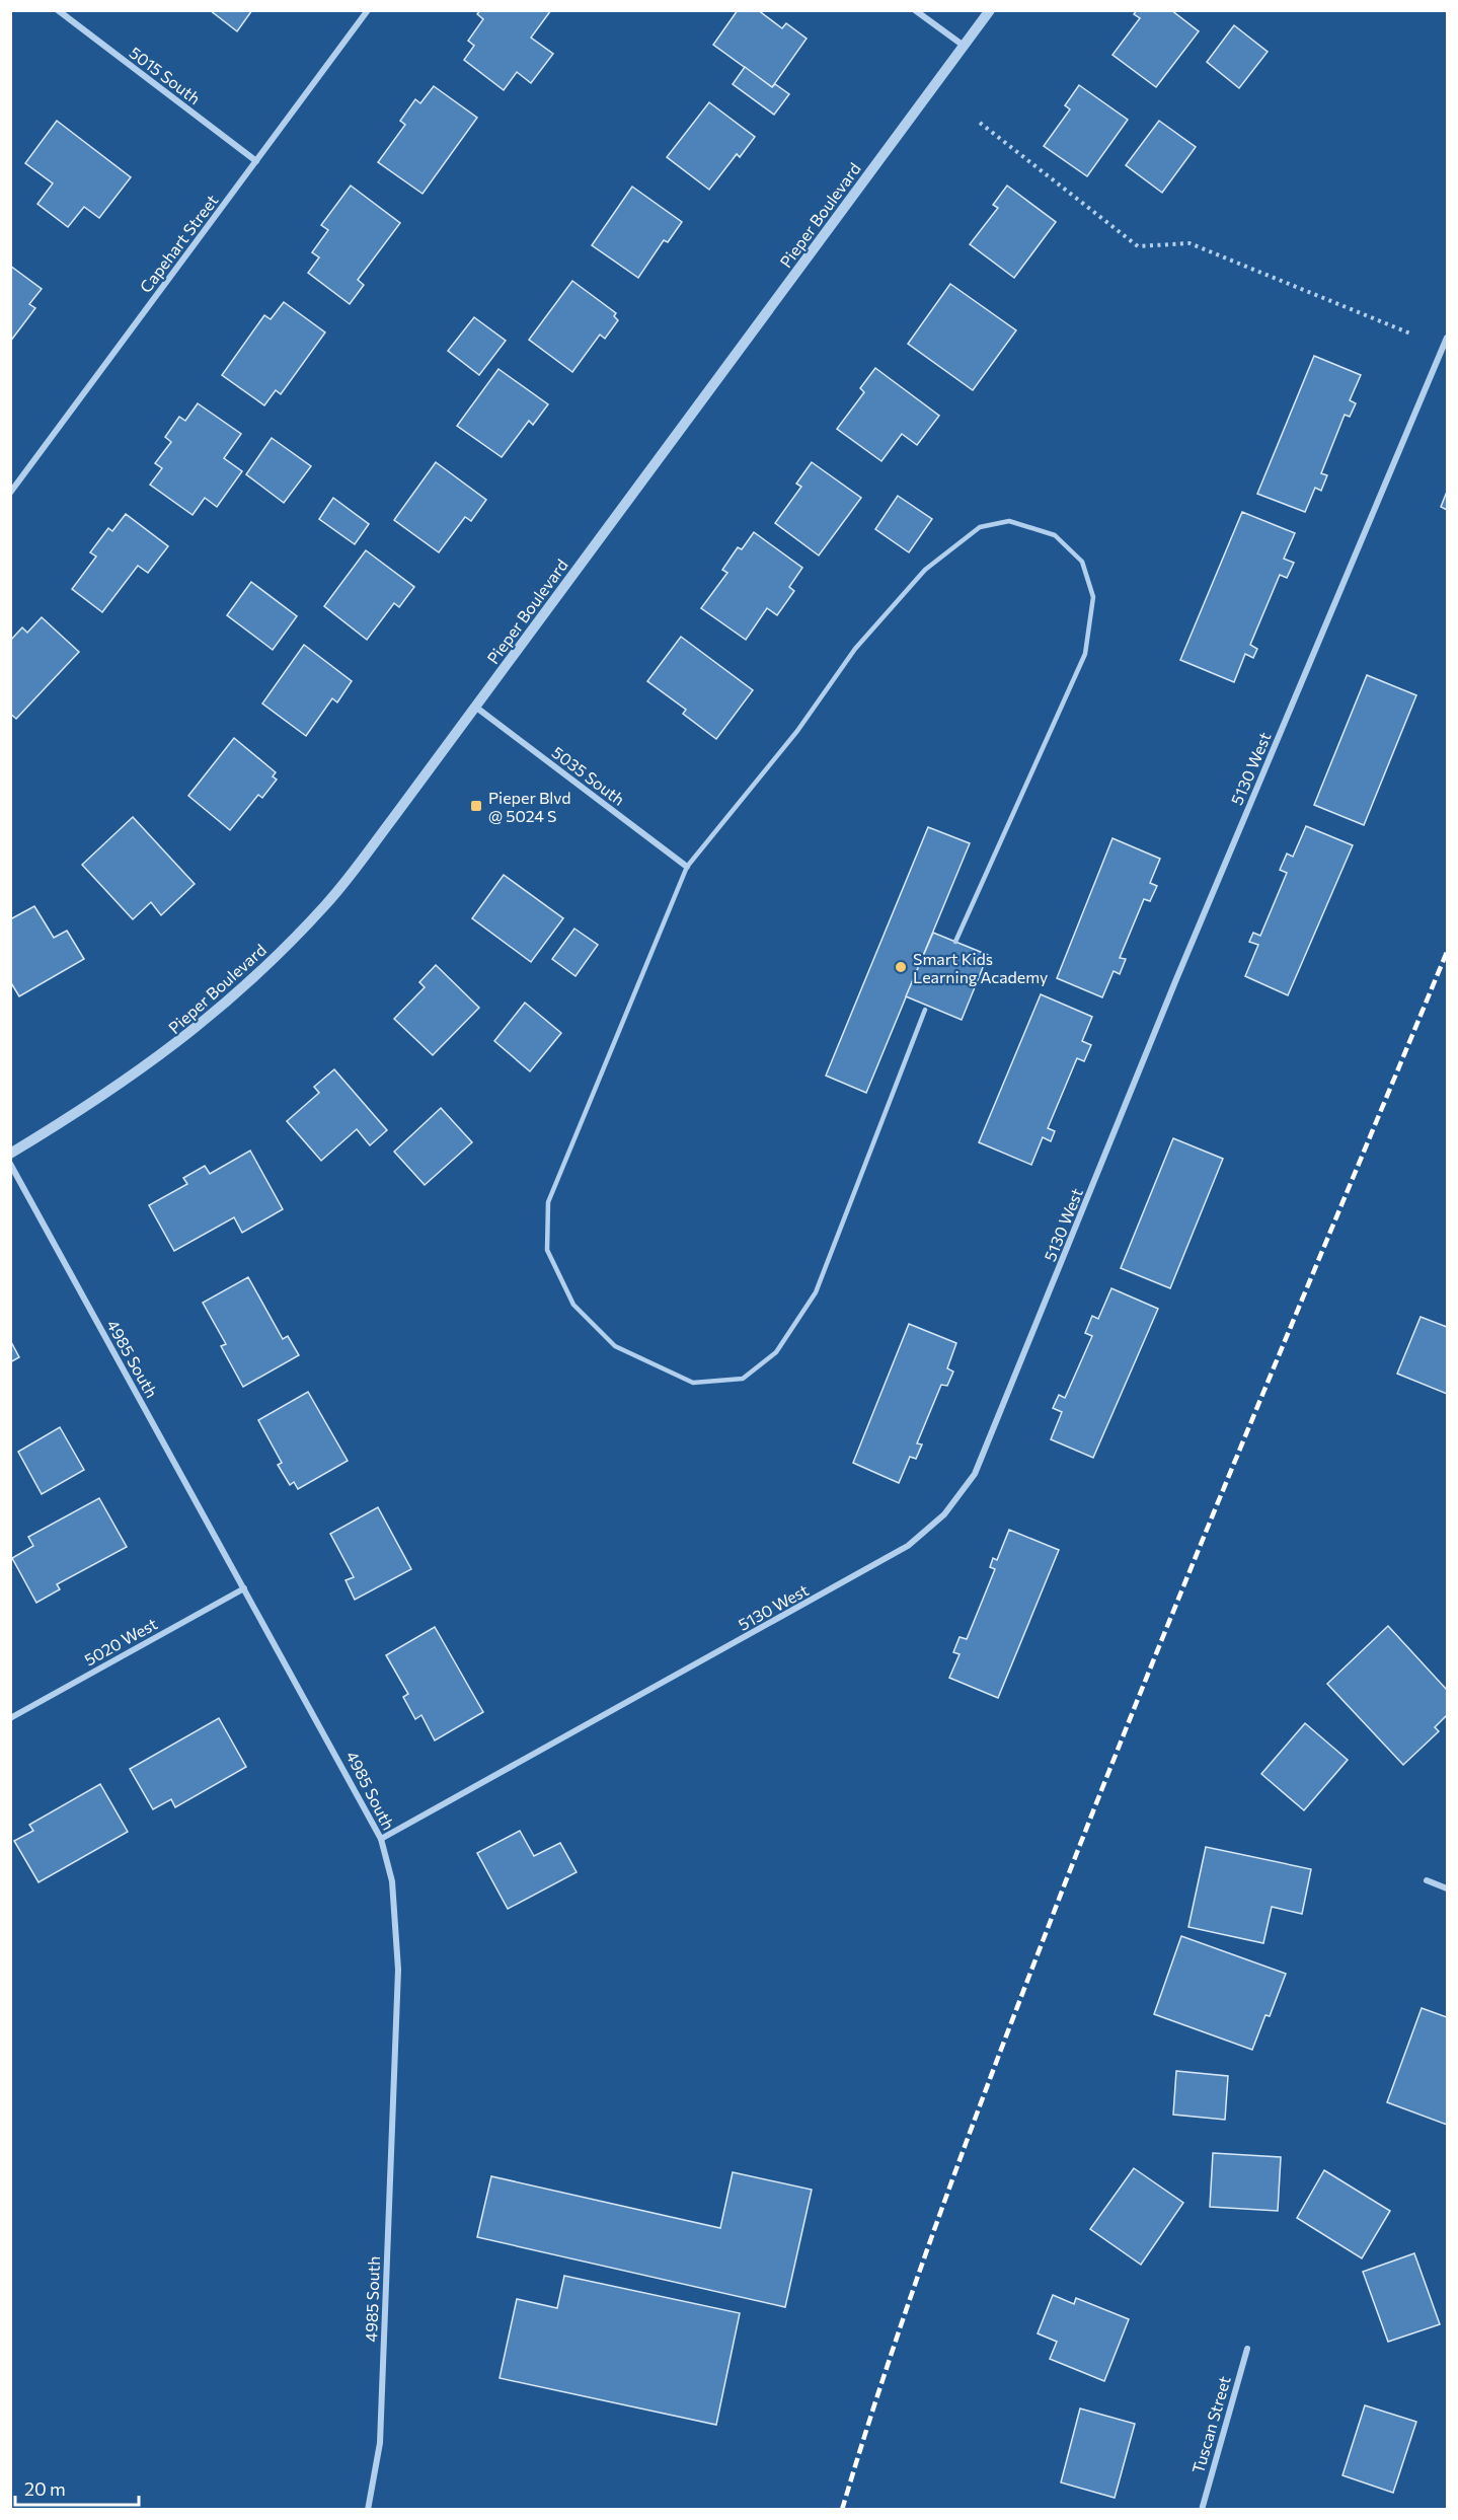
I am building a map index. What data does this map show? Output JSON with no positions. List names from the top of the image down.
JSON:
{
  "streets": {
    "street": [
      "5015 South",
      "Pieper Boulevard",
      "Capehart Street",
      "5130 West",
      "5035 South",
      "4985 South",
      "5020 West",
      "Tuscan Street"
    ]
  },
  "crossings": [
    ["5015 South", "Capehart Street"],
    ["Pieper Boulevard", "5035 South"],
    ["5130 West", "4985 South"],
    ["4985 South", "5020 West"]
  ],
  "places": {
    "transit": ["Pieper Blvd @ 5024 S"],
    "other": ["Smart Kids Learning Academy"]
  },
  "scale_bar": "20 m"
}
